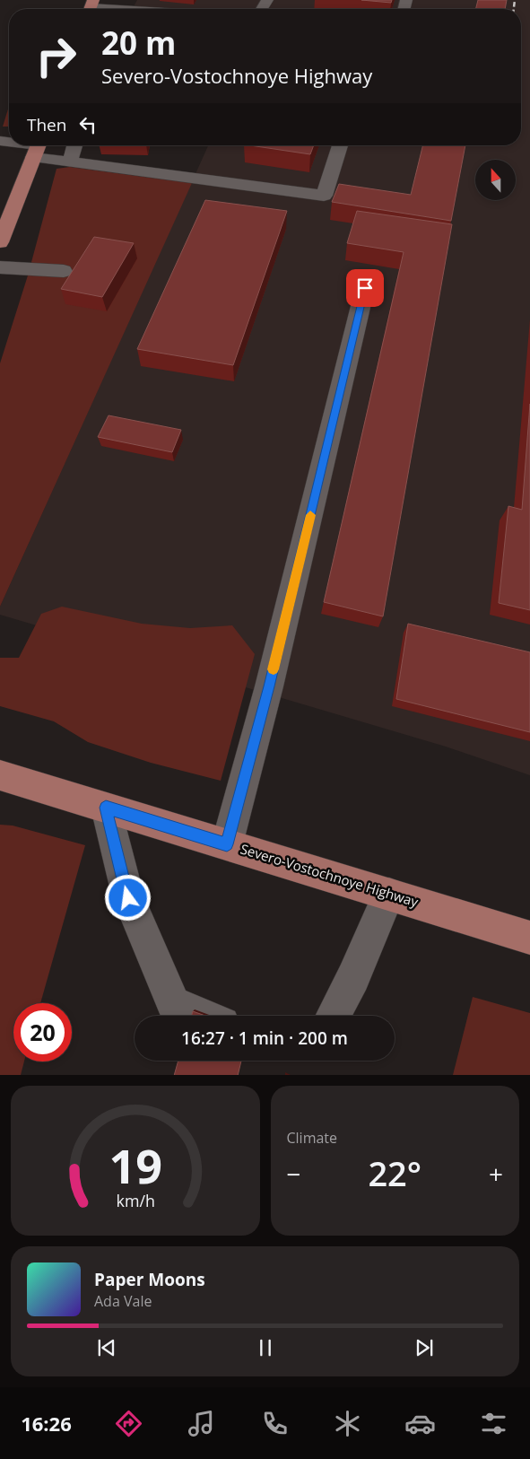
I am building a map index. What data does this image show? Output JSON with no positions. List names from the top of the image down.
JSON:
{
  "streets": {
    "main road": ["Severo-Vostochnoye Highway"]
  },
  "north": "top",
  "page": {
    "turn": ["20 m", "Severo-Vostochnoye Highway"],
    "then": "Then",
    "limit": "20",
    "trip": "16:27 · 1 min · 200 m",
    "tile": "Climate",
    "heat": ["−", "22°", "+"],
    "song": ["Paper Moons", "Ada Vale"],
    "tabs": "16:26",
    "gauge": ["19", "km/h"]
  }
}
